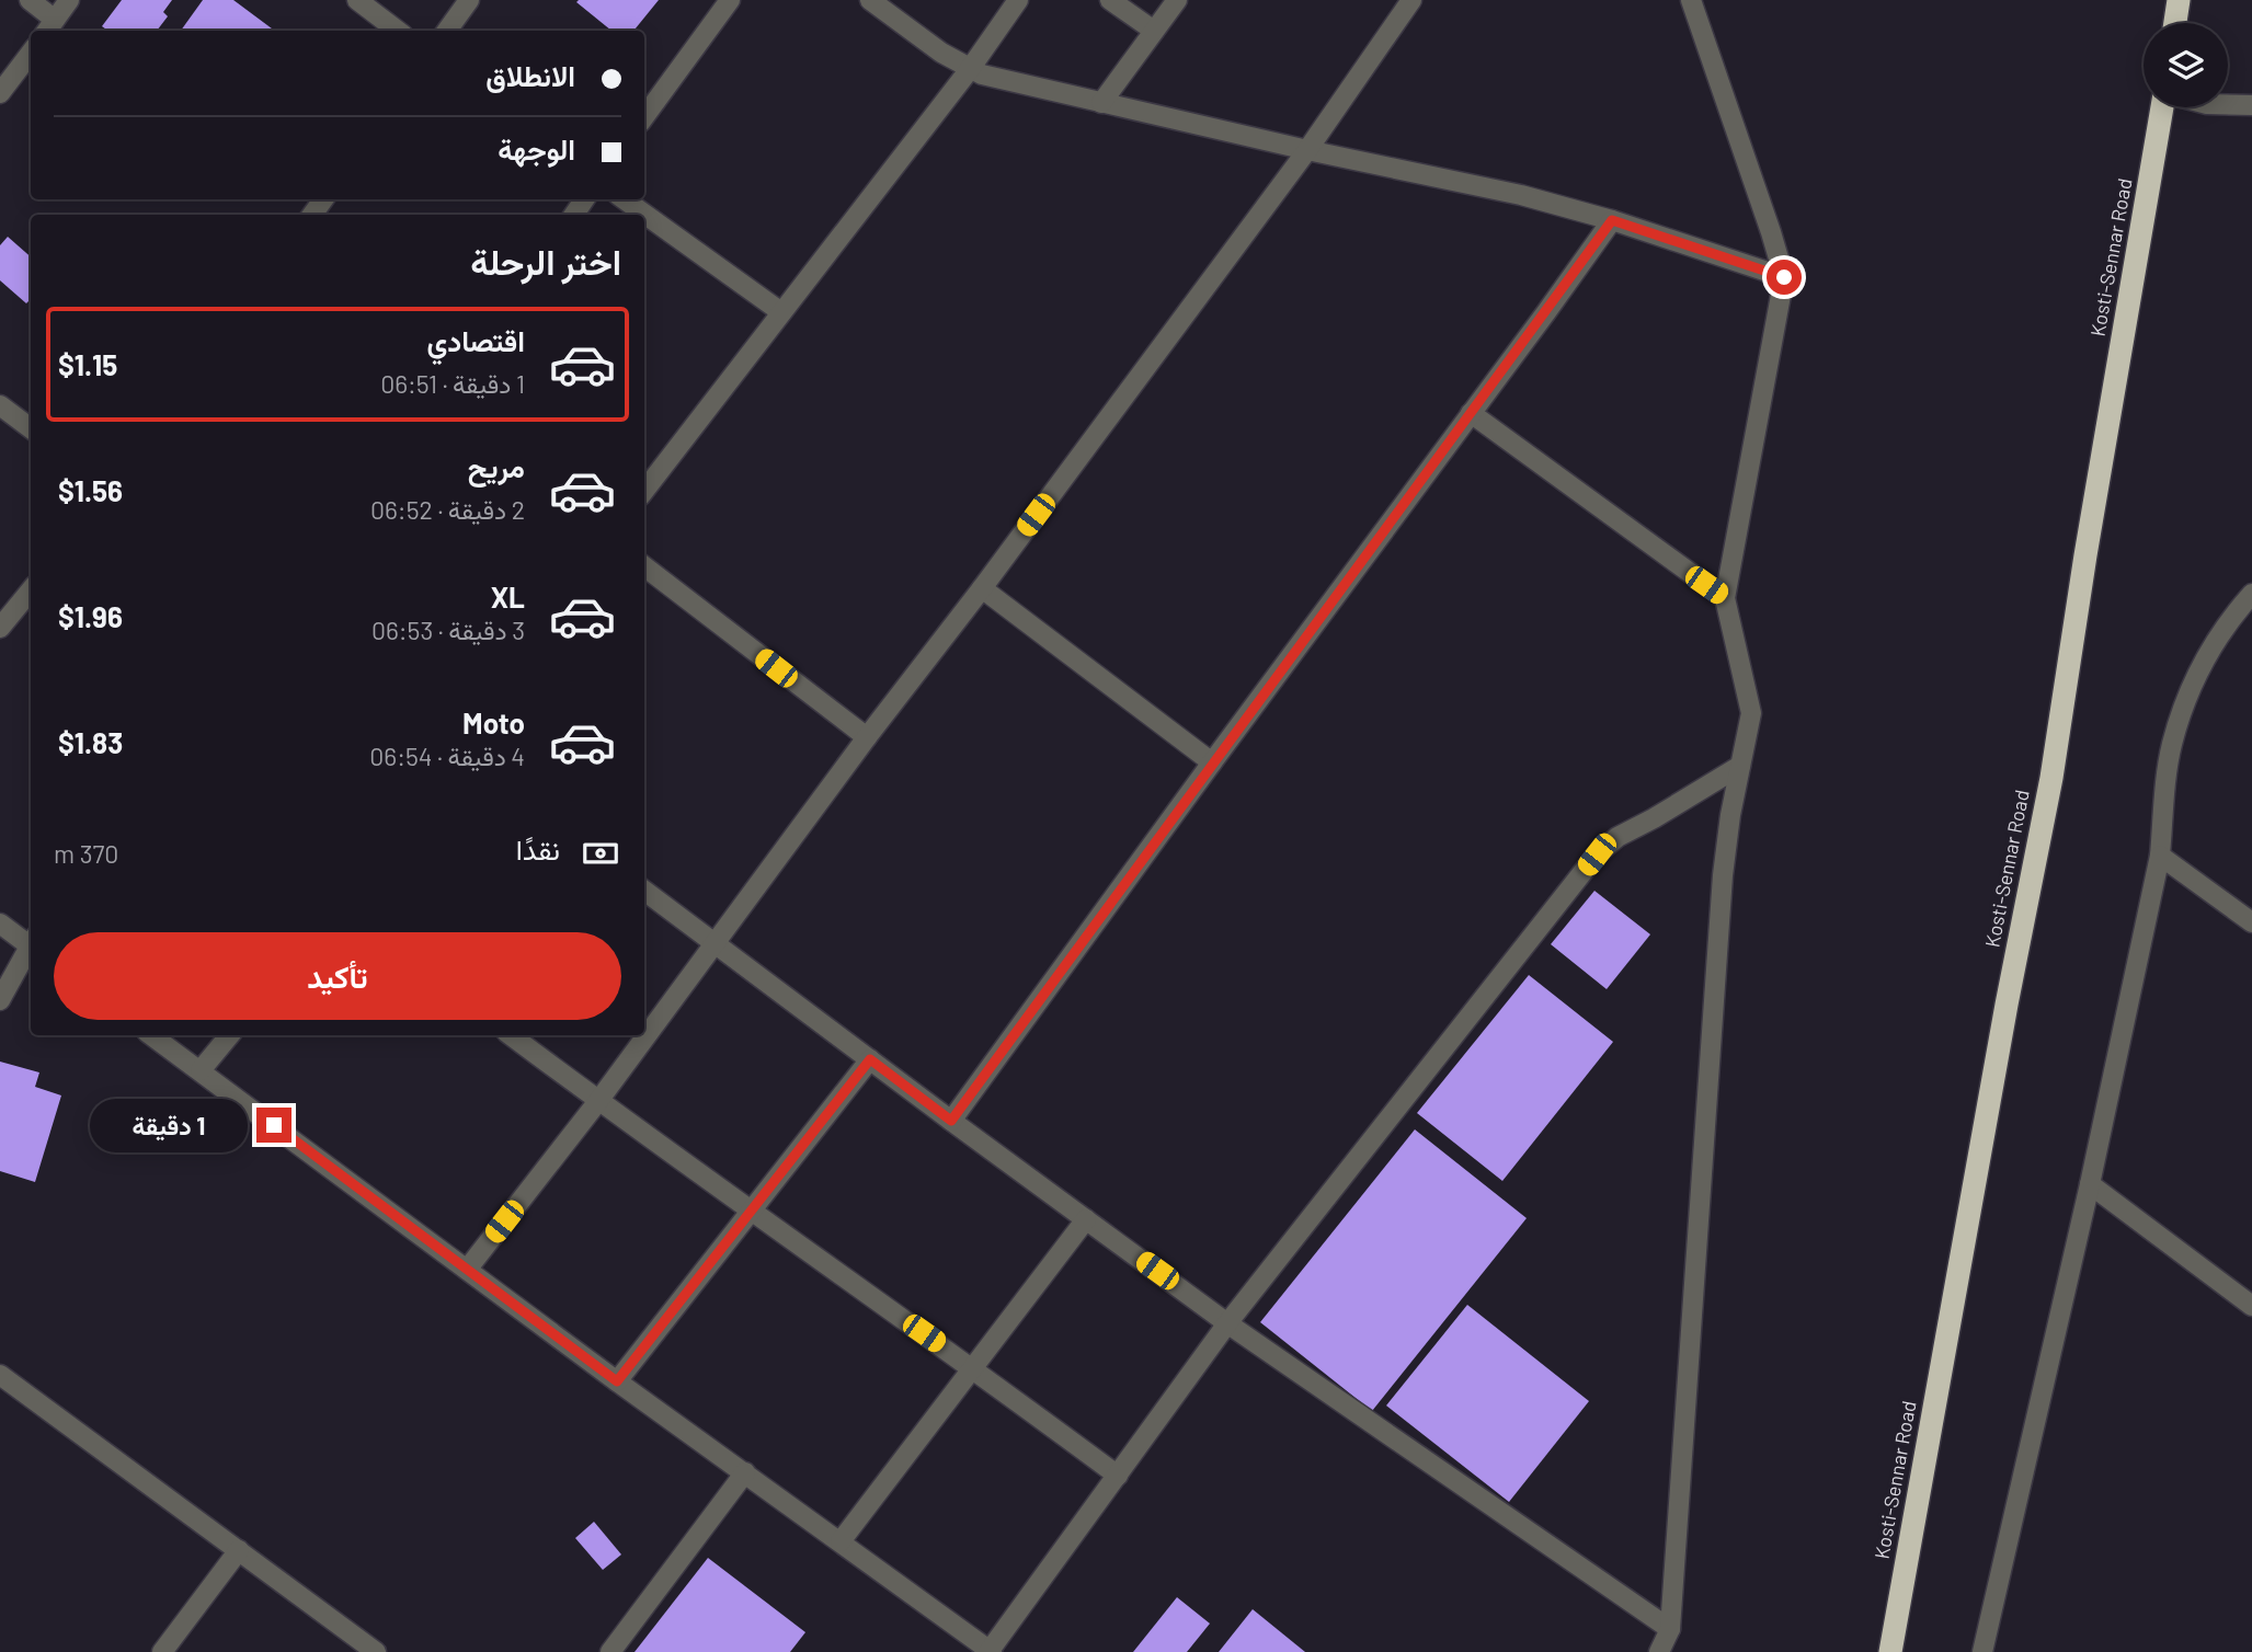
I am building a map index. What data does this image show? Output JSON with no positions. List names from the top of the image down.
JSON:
{
  "streets": {
    "highway": ["Kosti-Sennar Road"]
  },
  "page": {
    "banner": ["الانطلاق", "الوجهة"],
    "heading": "اختر الرحلة",
    "list": [
      {
        "name": "اقتصادي",
        "note": "1 دقيقة · 06:51",
        "value": "$1.15"
      },
      {
        "name": "مريح",
        "note": "2 دقيقة · 06:52",
        "value": "$1.56"
      },
      {
        "name": "XL",
        "note": "3 دقيقة · 06:53",
        "value": "$1.96"
      },
      {
        "name": "Moto",
        "note": "4 دقيقة · 06:54",
        "value": "$1.83"
      }
    ],
    "pay": ["نقدًا", "370 m"],
    "buttons": "تأكيد",
    "bubble": "1 دقيقة"
  }
}
